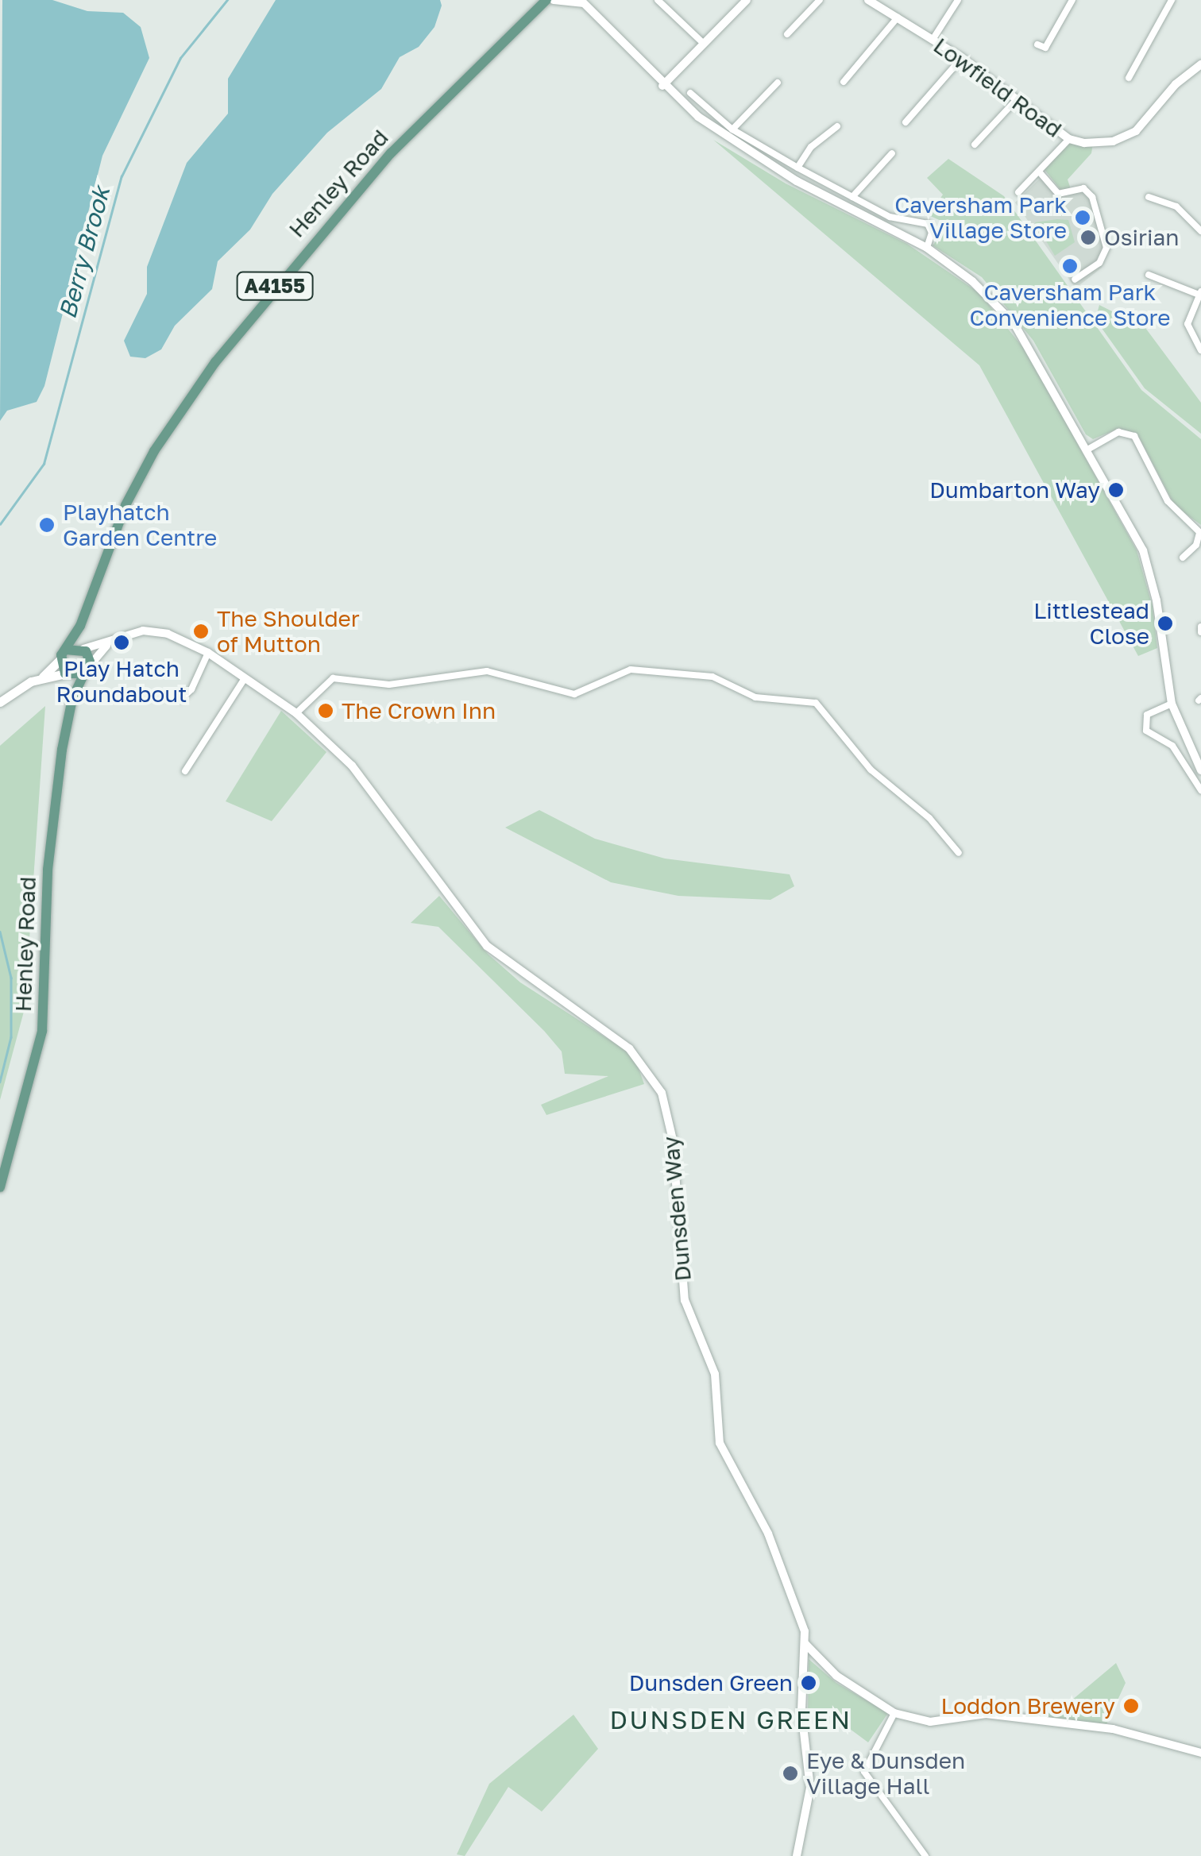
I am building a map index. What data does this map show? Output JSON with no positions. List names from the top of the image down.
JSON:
{
  "streets": {
    "main road": ["Henley Road", "A4155"],
    "street": ["Lowfield Road", "Dunsden Way"]
  },
  "crossings": [
    ["Henley Road", "Dunsden Way"]
  ],
  "districts": ["DUNSDEN GREEN"],
  "water": ["Berry Brook"],
  "places": [
    "Caversham Park Village Store",
    "Osirian",
    "Caversham Park Convenience Store",
    "Dumbarton Way",
    "Playhatch Garden Centre",
    "Littlestead Close",
    "The Shoulder of Mutton",
    "Play Hatch Roundabout",
    "The Crown Inn",
    "Dunsden Green",
    "Loddon Brewery",
    "Eye & Dunsden Village Hall"
  ]
}
